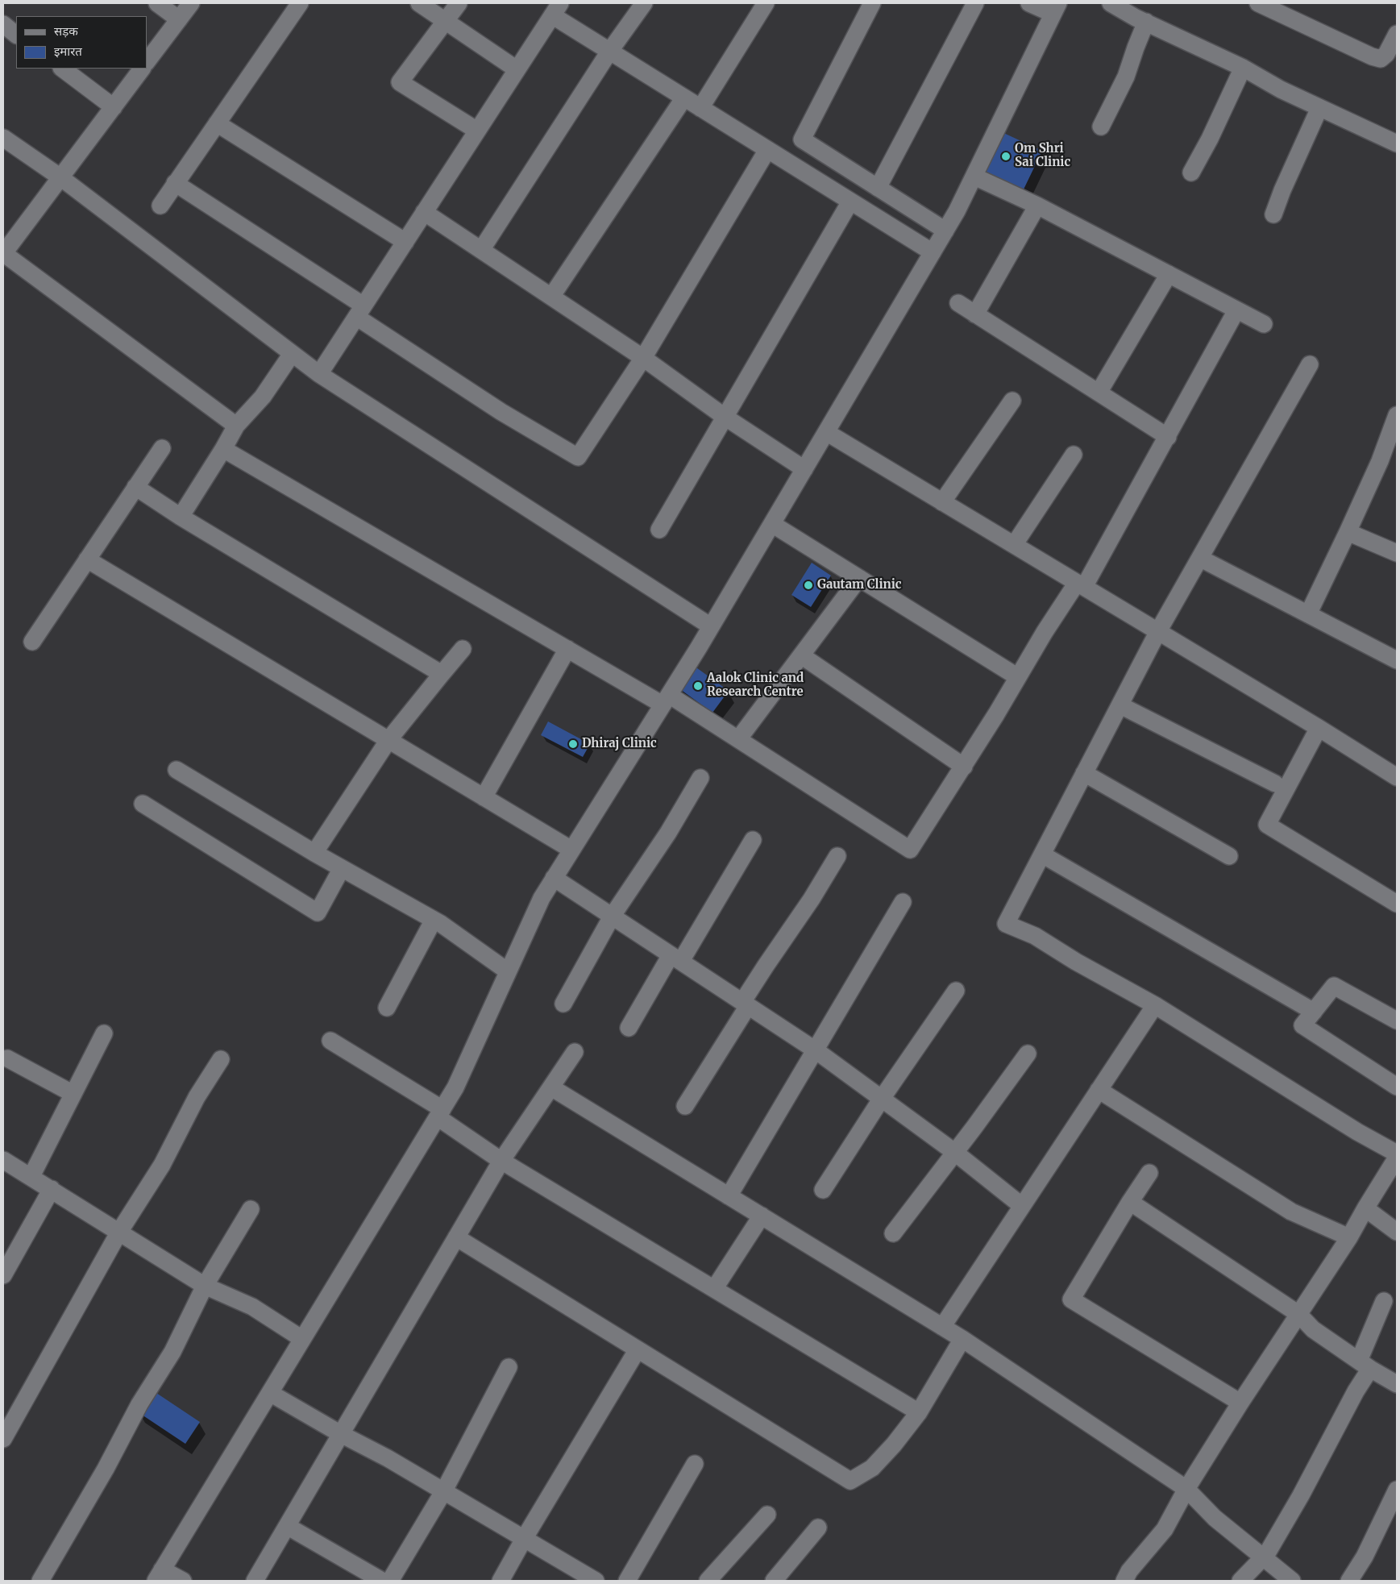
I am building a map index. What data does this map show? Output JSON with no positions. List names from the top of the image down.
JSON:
{
  "places": [
    "Om Shri Sai Clinic",
    "Gautam Clinic",
    "Aalok Clinic and Research Centre",
    "Dhiraj Clinic"
  ],
  "legend": ["सड़क", "इमारत"]
}
